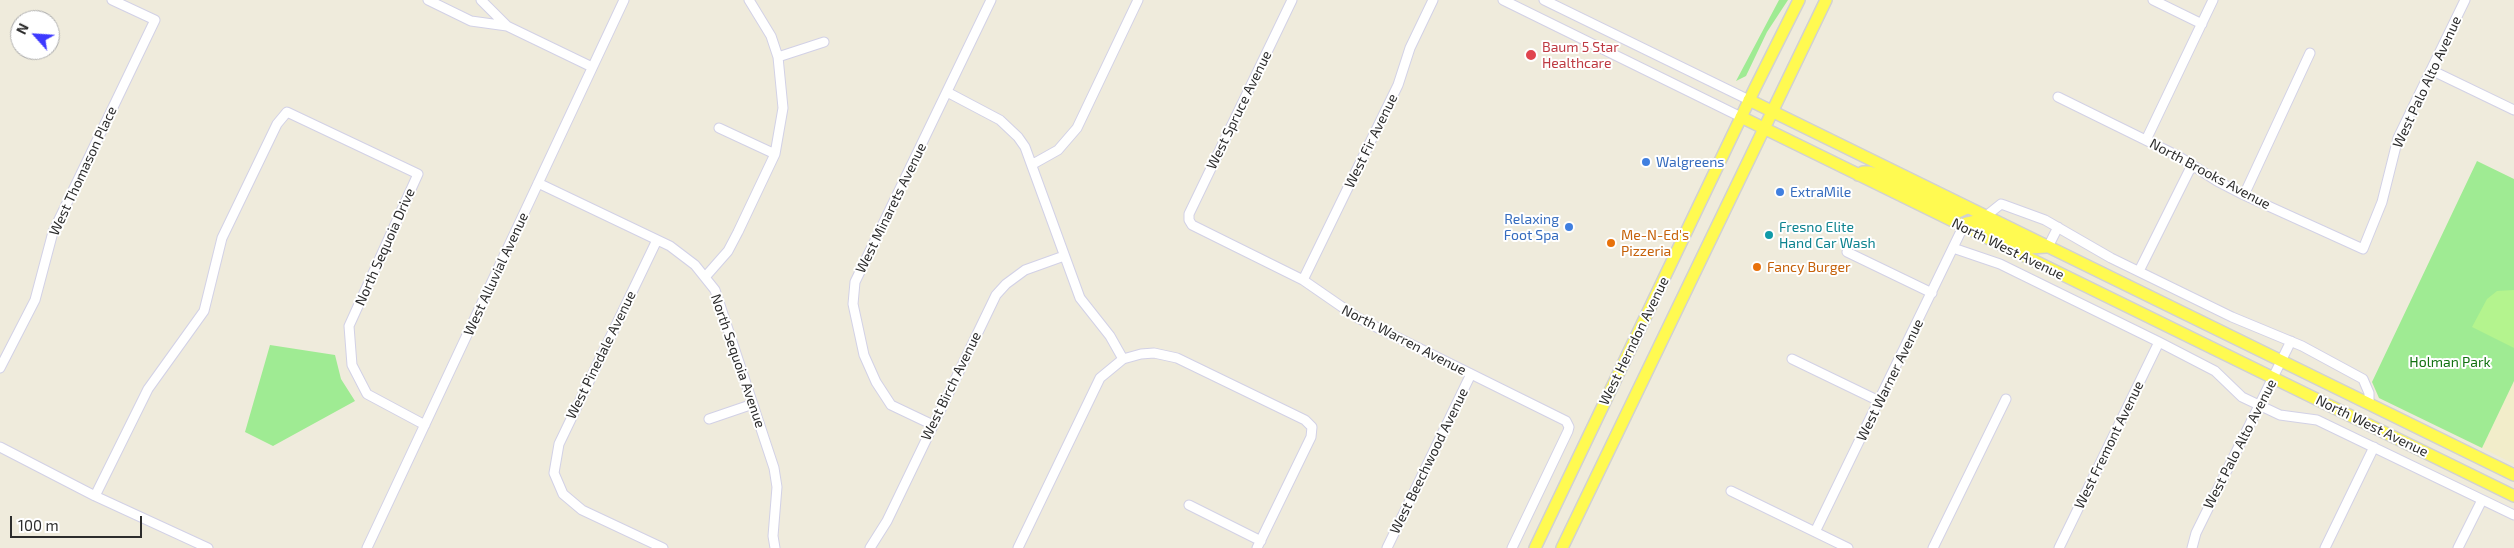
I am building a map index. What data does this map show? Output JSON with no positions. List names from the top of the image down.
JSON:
{
  "streets": {
    "main road": ["North West Avenue", "West Herndon Avenue"],
    "street": [
      "West Palo Alto Avenue",
      "West Spruce Avenue",
      "West Fir Avenue",
      "West Thomason Place",
      "North Brooks Avenue",
      "West Minarets Avenue",
      "North Sequoia Drive",
      "West Alluvial Avenue",
      "North Warren Avenue",
      "West Pinedale Avenue",
      "North Sequoia Avenue",
      "West Warner Avenue",
      "West Birch Avenue",
      "West Fremont Avenue",
      "West Beechwood Avenue"
    ]
  },
  "crossings": [
    ["West Palo Alto Avenue", "North Brooks Avenue"],
    ["West Palo Alto Avenue", "North West Avenue"],
    ["West Spruce Avenue", "North Warren Avenue"],
    ["West Fir Avenue", "North Warren Avenue"],
    ["West Minarets Avenue", "West Birch Avenue"],
    ["North Sequoia Drive", "West Alluvial Avenue"],
    ["North West Avenue", "West Herndon Avenue"],
    ["North West Avenue", "West Warner Avenue"],
    ["West Alluvial Avenue", "North Sequoia Avenue"],
    ["North Warren Avenue", "West Beechwood Avenue"],
    ["West Pinedale Avenue", "North Sequoia Avenue"]
  ],
  "parks": ["Holman Park"],
  "places": [
    "Baum 5 Star Healthcare",
    "Walgreens",
    "ExtraMile",
    "Relaxing Foot Spa",
    "Fresno Elite Hand Car Wash",
    "Me-N-Ed's Pizzeria",
    "Fancy Burger"
  ],
  "scale_bar": "100 m",
  "north": "top left"
}
